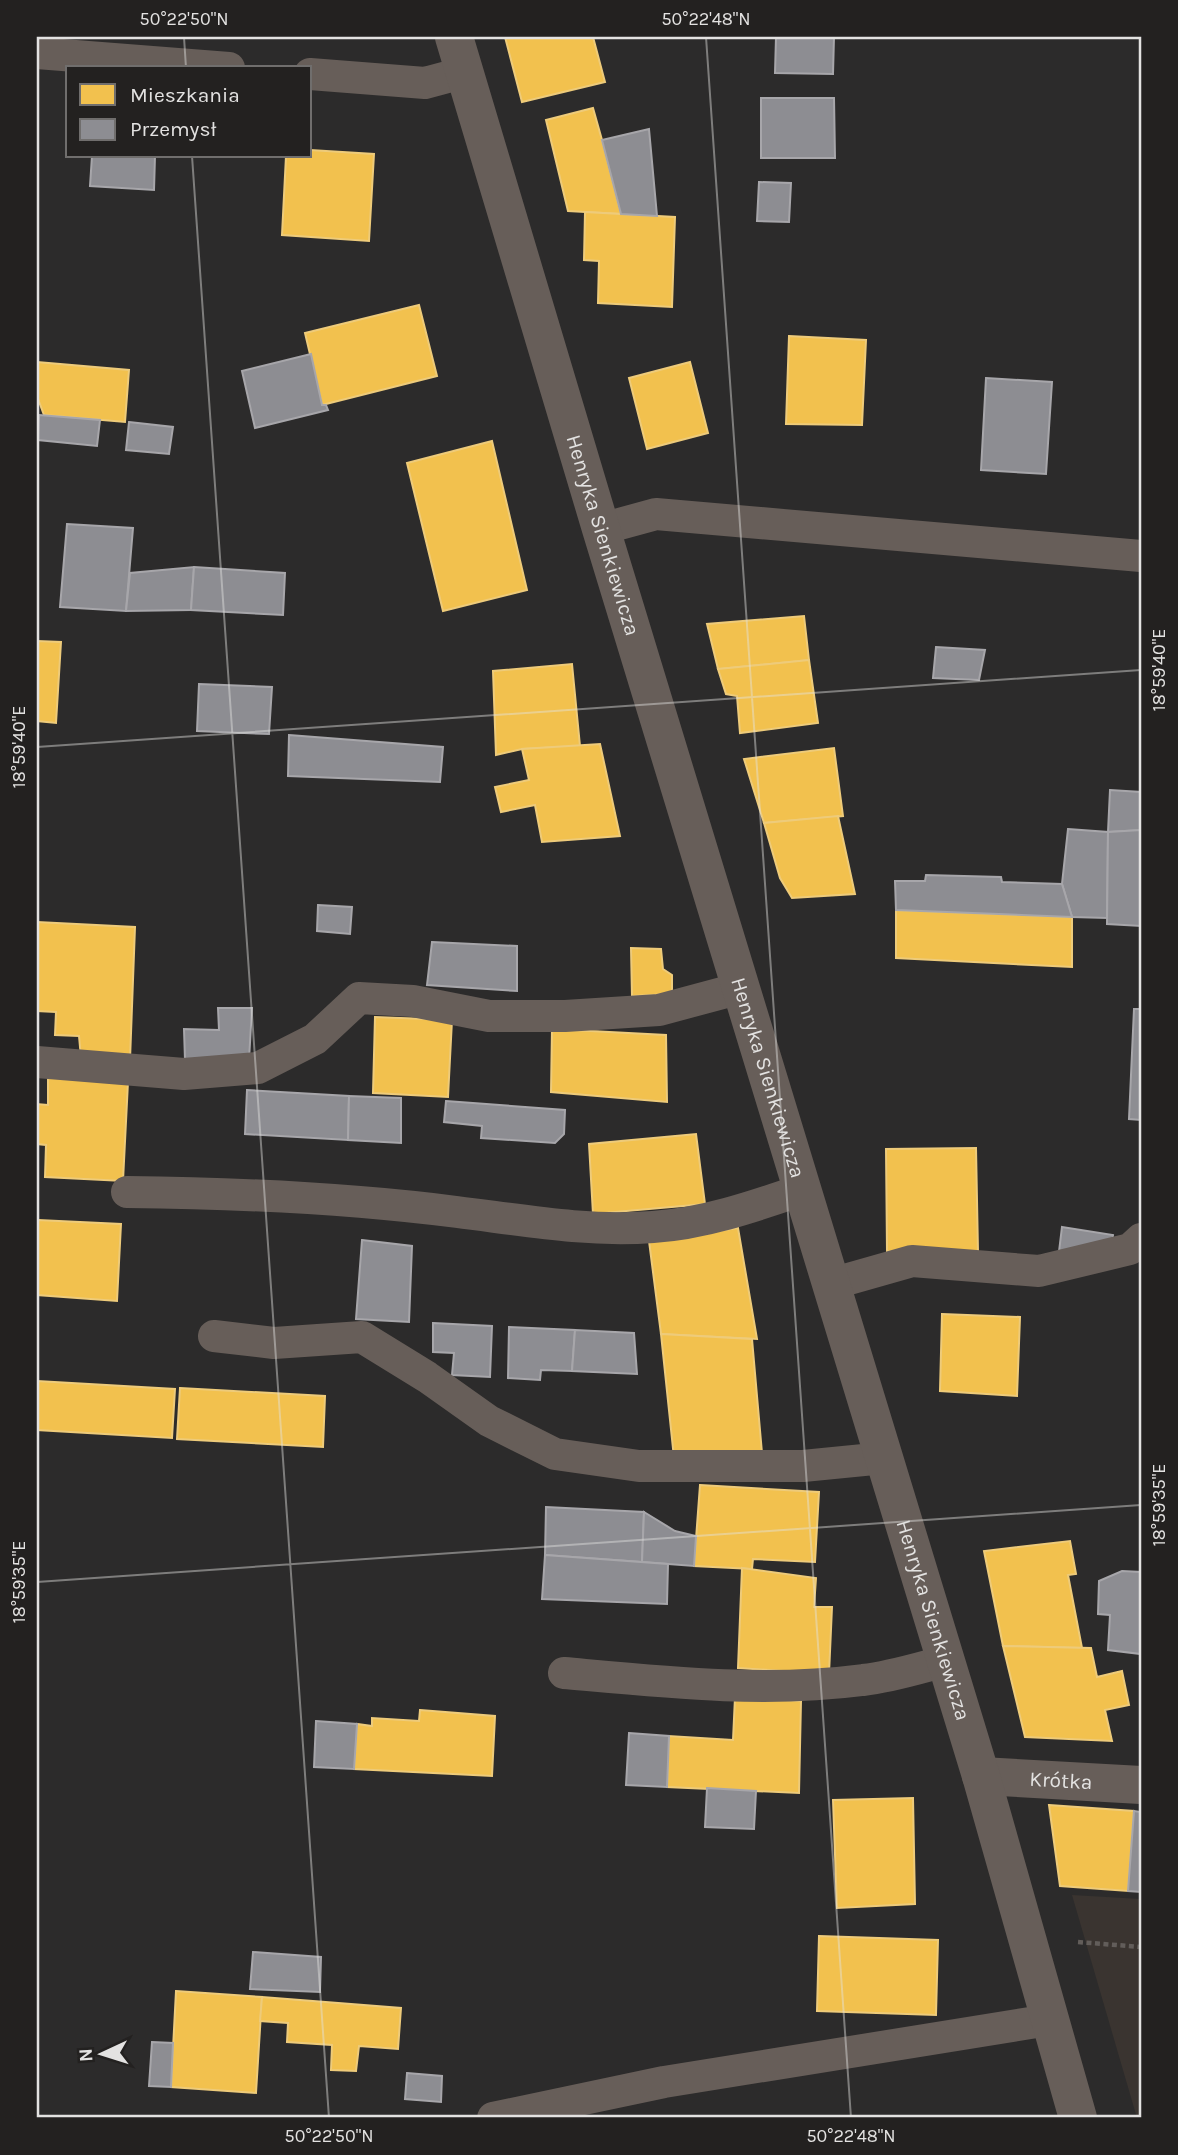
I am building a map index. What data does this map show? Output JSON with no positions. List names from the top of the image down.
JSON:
{
  "streets": {
    "street": ["Henryka Sienkiewicza", "Krótka"]
  },
  "crossings": [
    ["Henryka Sienkiewicza", "Krótka"]
  ],
  "legend": ["Mieszkania", "Przemysł"],
  "north": "left",
  "coordinates": [
    "50°22'50\"N",
    "50°22'48\"N",
    "18°59'40\"E",
    "18°59'35\"E"
  ]
}
